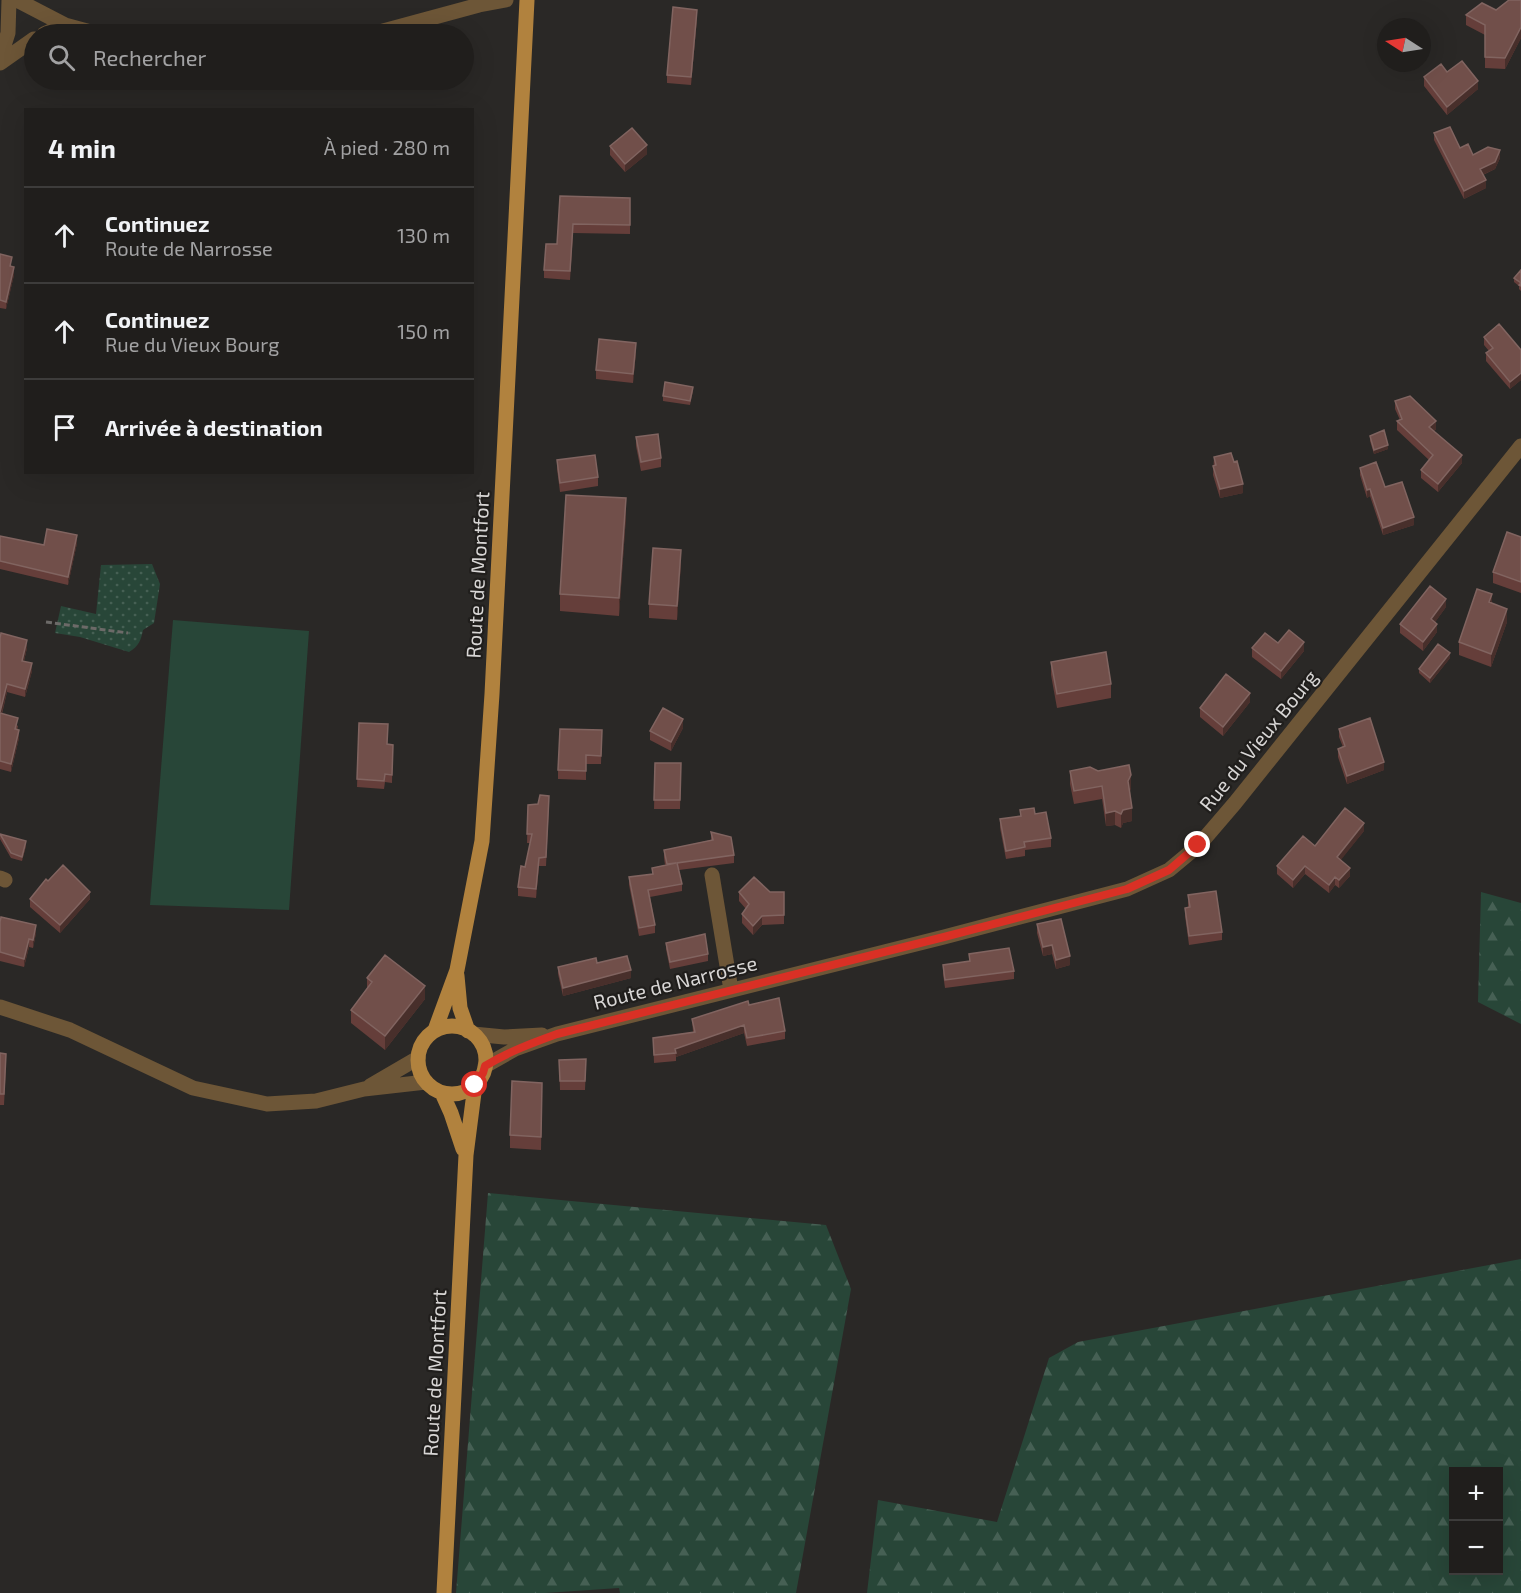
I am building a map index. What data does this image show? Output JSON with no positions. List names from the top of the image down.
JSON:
{
  "streets": {
    "main road": ["Route de Montfort"],
    "street": ["Rue du Vieux Bourg", "Route de Narrosse"]
  },
  "crossings": [
    ["Route de Montfort", "Route de Narrosse"],
    ["Rue du Vieux Bourg", "Route de Narrosse"]
  ],
  "north": "left",
  "page": {
    "search": "Rechercher",
    "heading": ["4 min", "À pied · 280 m"],
    "list": [
      ["Continuez", "Route de Narrosse", "130 m"],
      ["Continuez", "Rue du Vieux Bourg", "150 m"],
      "Arrivée à destination"
    ],
    "map_buttons": ["+", "−"]
  }
}
